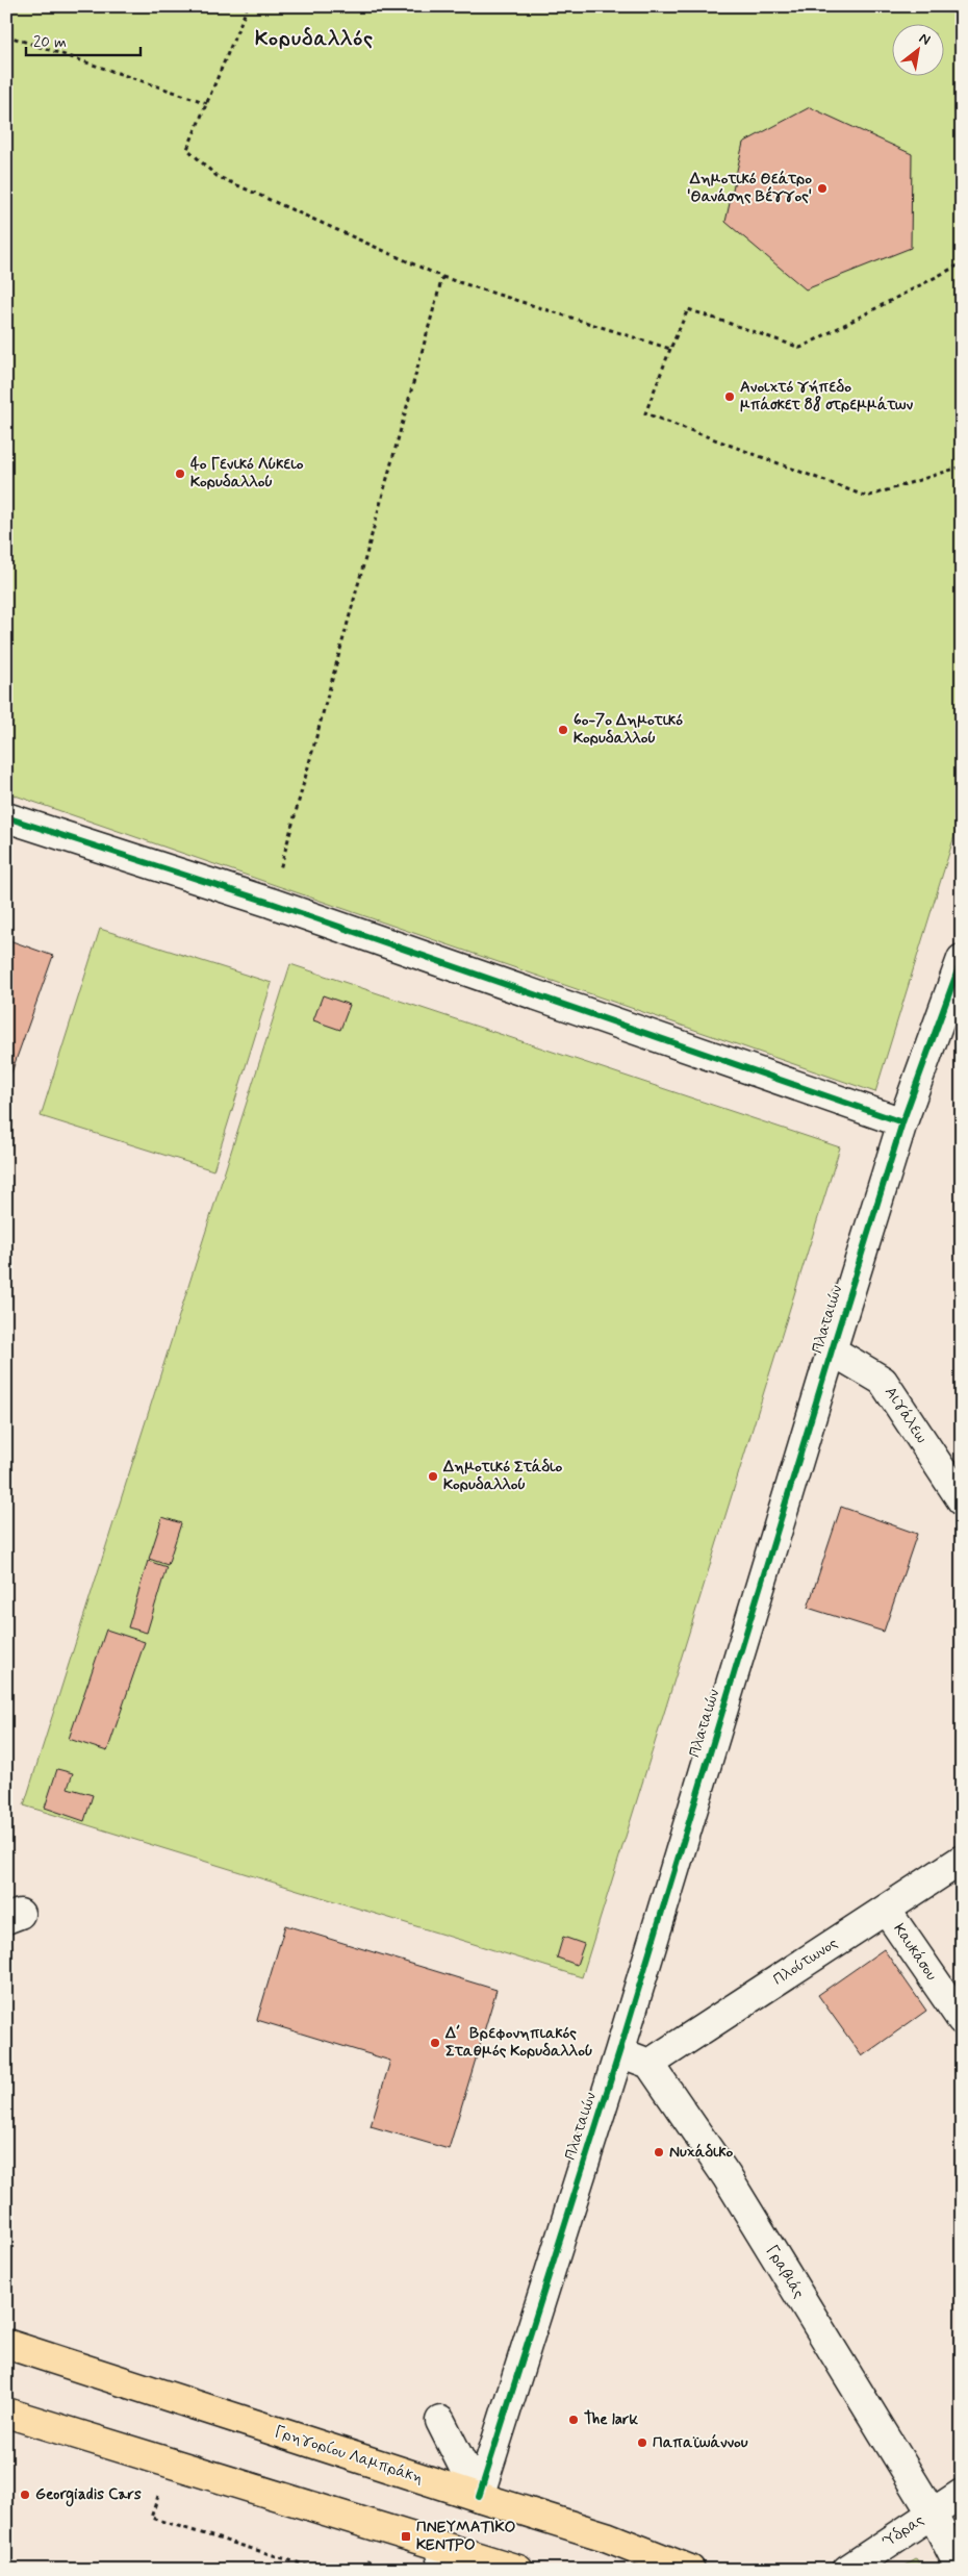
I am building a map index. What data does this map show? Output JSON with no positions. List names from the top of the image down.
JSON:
{
  "streets": {
    "main road": ["Γρηγορίου Λαμπράκη"],
    "street": [
      "Πλαταιών",
      "Αιγάλεω",
      "Καυκάσου",
      "Πλούτωνος",
      "Γραβιάς",
      "Ύδρας"
    ]
  },
  "crossings": [
    ["Πλαταιών", "Αιγάλεω"],
    ["Πλαταιών", "Γρηγορίου Λαμπράκη"],
    ["Καυκάσου", "Πλούτωνος"],
    ["Πλούτωνος", "Γραβιάς"],
    ["Γραβιάς", "Ύδρας"]
  ],
  "districts": ["Κορυδαλλός"],
  "places": {
    "other": [
      "Δημοτικό Θεάτρο 'Θανάσης Βέγγος'",
      "Ανοιχτό γήπεδο μπάσκετ 88 στρεμμάτων",
      "4ο Γενικό Λύκειο Κορυδαλλού",
      "6ο-7ο Δημοτικό Κορυδαλλού",
      "Δημοτικό Στάδιο Κορυδαλλού",
      "Δ΄ Βρεφονηπιακός Σταθμός Κορυδαλλού",
      "Νυχάδικο",
      "The lark",
      "Παπαϊωάννου",
      "Georgiadis Cars"
    ],
    "transit": ["ΠΝΕΥΜΑΤΙΚΟ ΚΕΝΤΡΟ"]
  },
  "scale_bar": "20 m",
  "north": "top right"
}
